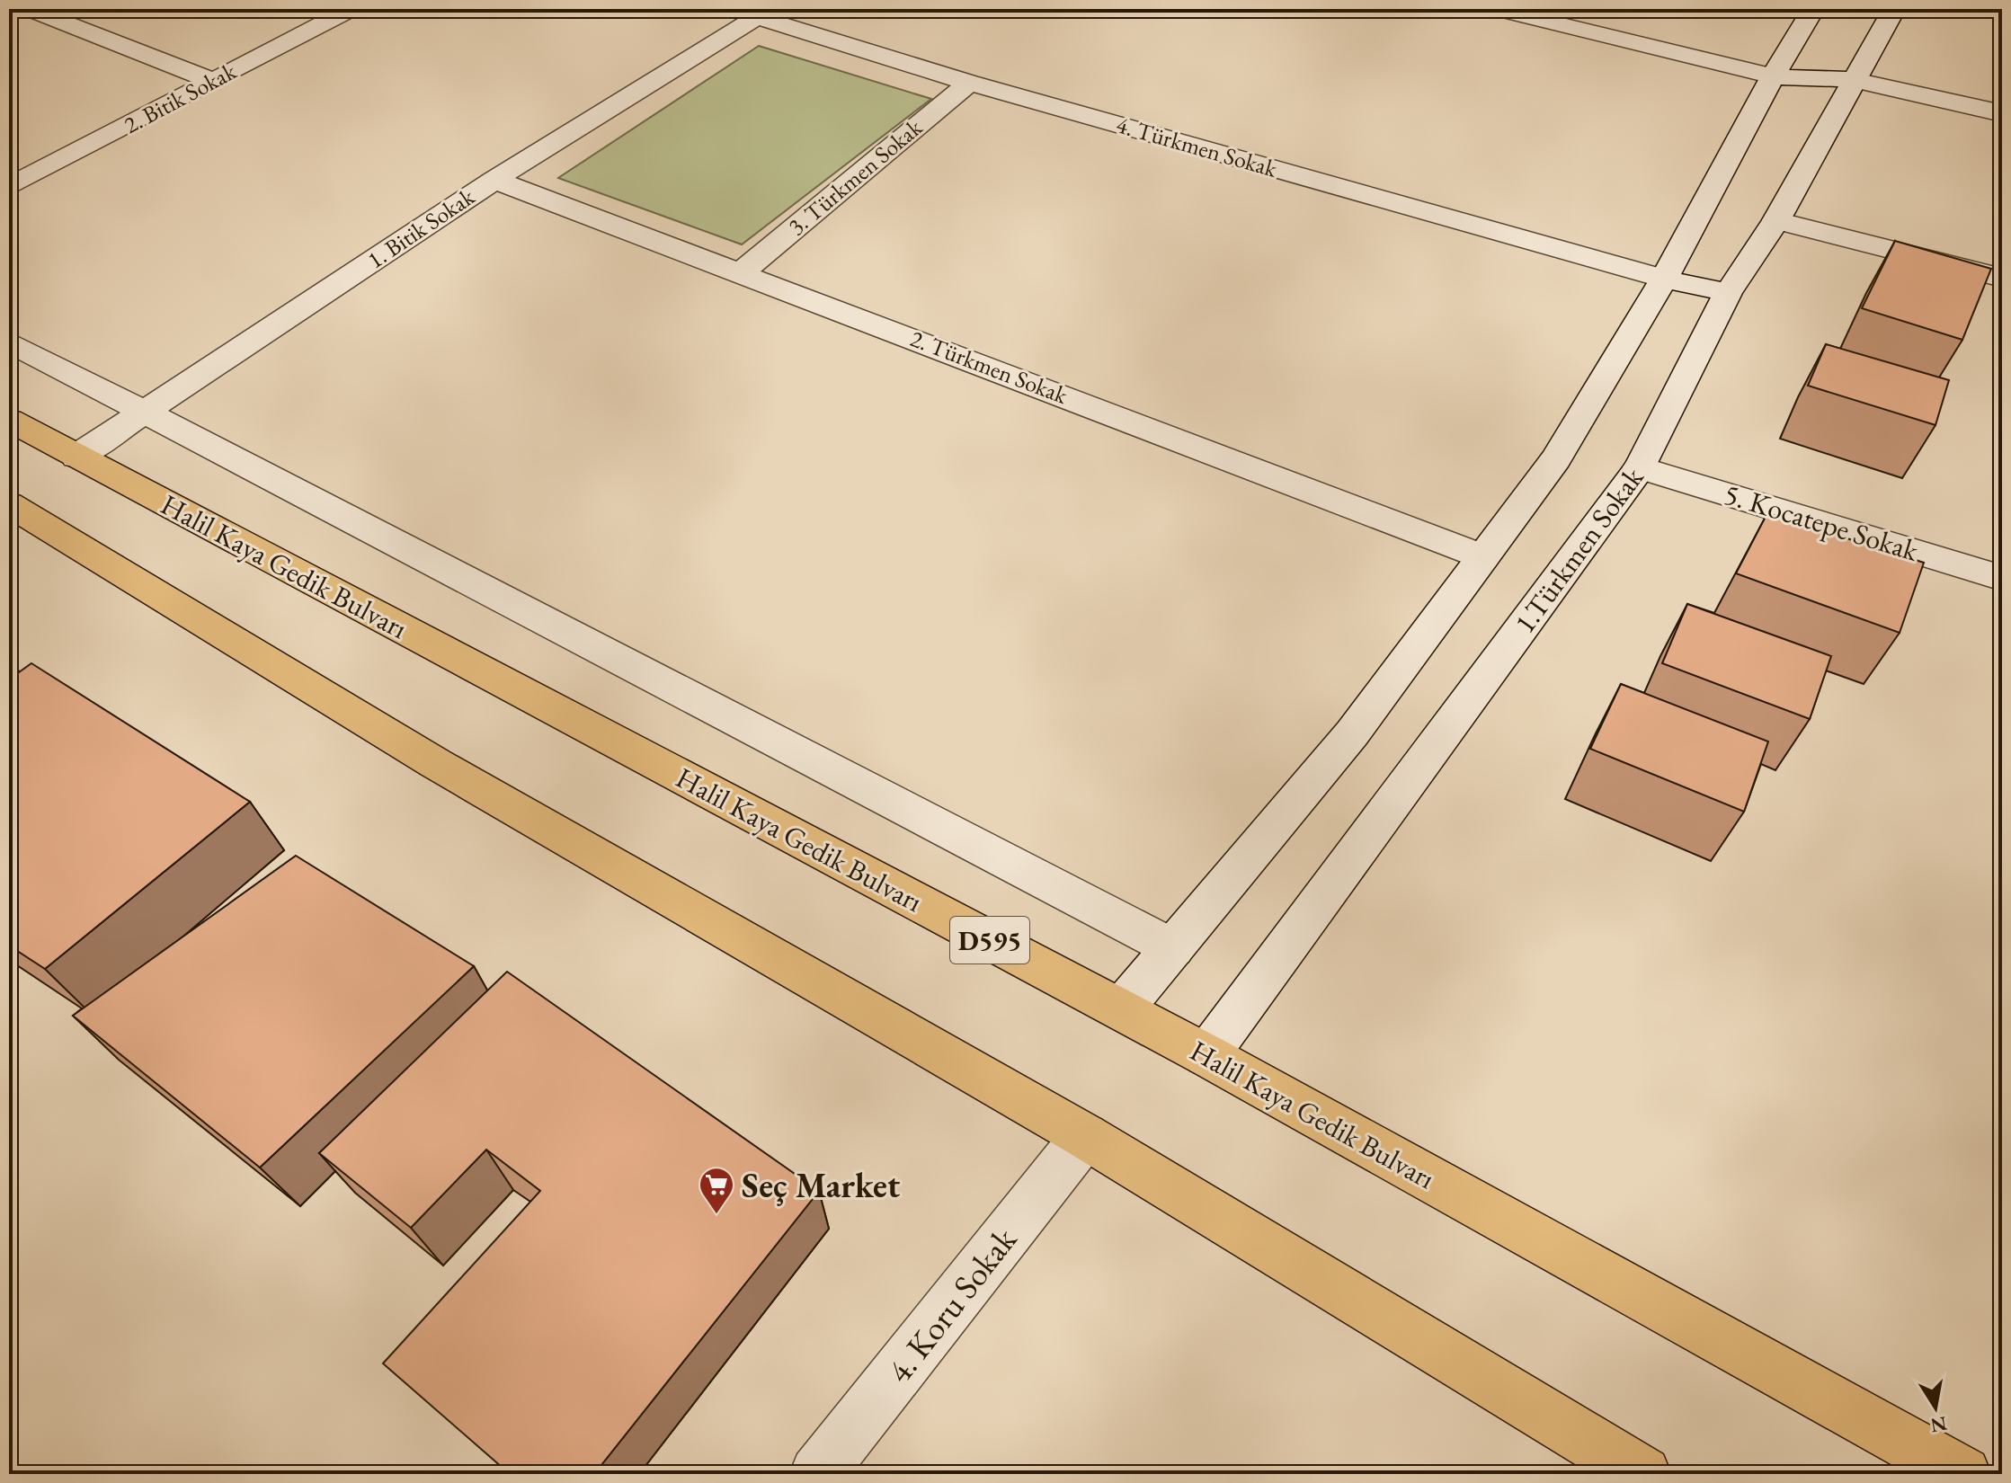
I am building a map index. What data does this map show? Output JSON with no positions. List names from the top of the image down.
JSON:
{
  "streets": {
    "highway": ["Halil Kaya Gedik Bulvarı", "D595"],
    "street": [
      "2. Bitik Sokak",
      "4. Türkmen Sokak",
      "3. Türkmen Sokak",
      "1. Bitik Sokak",
      "2. Türkmen Sokak",
      "5. Kocatepe Sokak",
      "1.Türkmen Sokak",
      "4. Koru Sokak"
    ]
  },
  "crossings": [
    ["4. Türkmen Sokak", "3. Türkmen Sokak"],
    ["4. Türkmen Sokak", "1. Bitik Sokak"],
    ["4. Türkmen Sokak", "1.Türkmen Sokak"],
    ["3. Türkmen Sokak", "2. Türkmen Sokak"],
    ["1. Bitik Sokak", "2. Türkmen Sokak"],
    ["1. Bitik Sokak", "Halil Kaya Gedik Bulvarı"],
    ["5. Kocatepe Sokak", "1.Türkmen Sokak"],
    ["1.Türkmen Sokak", "Halil Kaya Gedik Bulvarı"]
  ],
  "places": {
    "supermarket": ["Seç Market"]
  },
  "north": "bottom"
}
